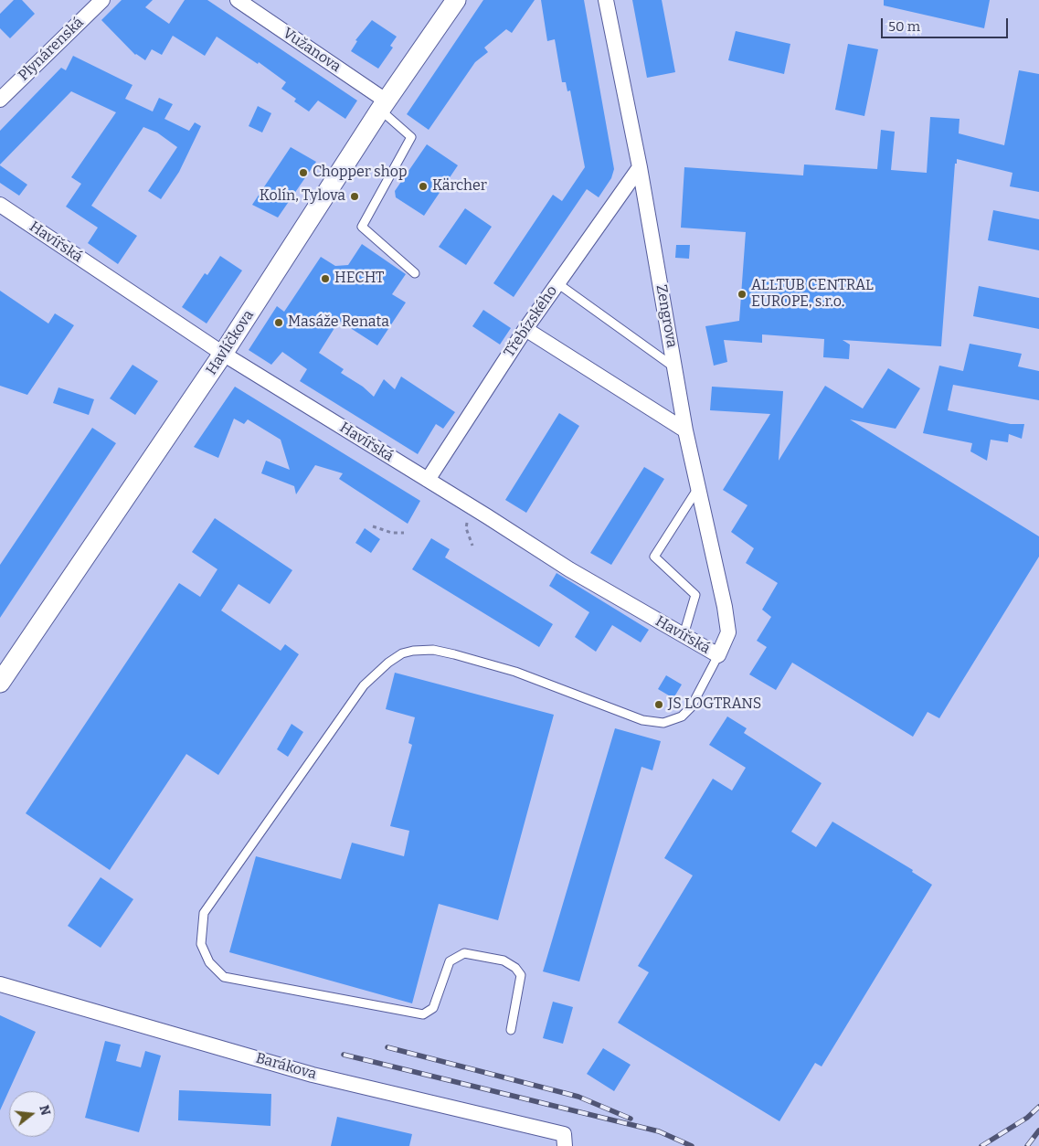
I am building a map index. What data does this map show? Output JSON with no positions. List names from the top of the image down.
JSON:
{
  "streets": {
    "street": [
      "Plynárenská",
      "Vužanova",
      "Havířská",
      "Zengrova",
      "Třebízského",
      "Havlíčkova",
      "Barákova"
    ]
  },
  "crossings": [
    ["Vužanova", "Havlíčkova"],
    ["Havířská", "Zengrova"],
    ["Havířská", "Třebízského"],
    ["Havířská", "Havlíčkova"],
    ["Zengrova", "Třebízského"]
  ],
  "places": [
    "Chopper shop",
    "Kärcher",
    "Kolín, Tylova",
    "HECHT",
    "ALLTUB CENTRAL EUROPE, s.r.o.",
    "Masáže Renata",
    "JS LOGTRANS"
  ],
  "scale_bar": "50 m",
  "north": "right"
}
